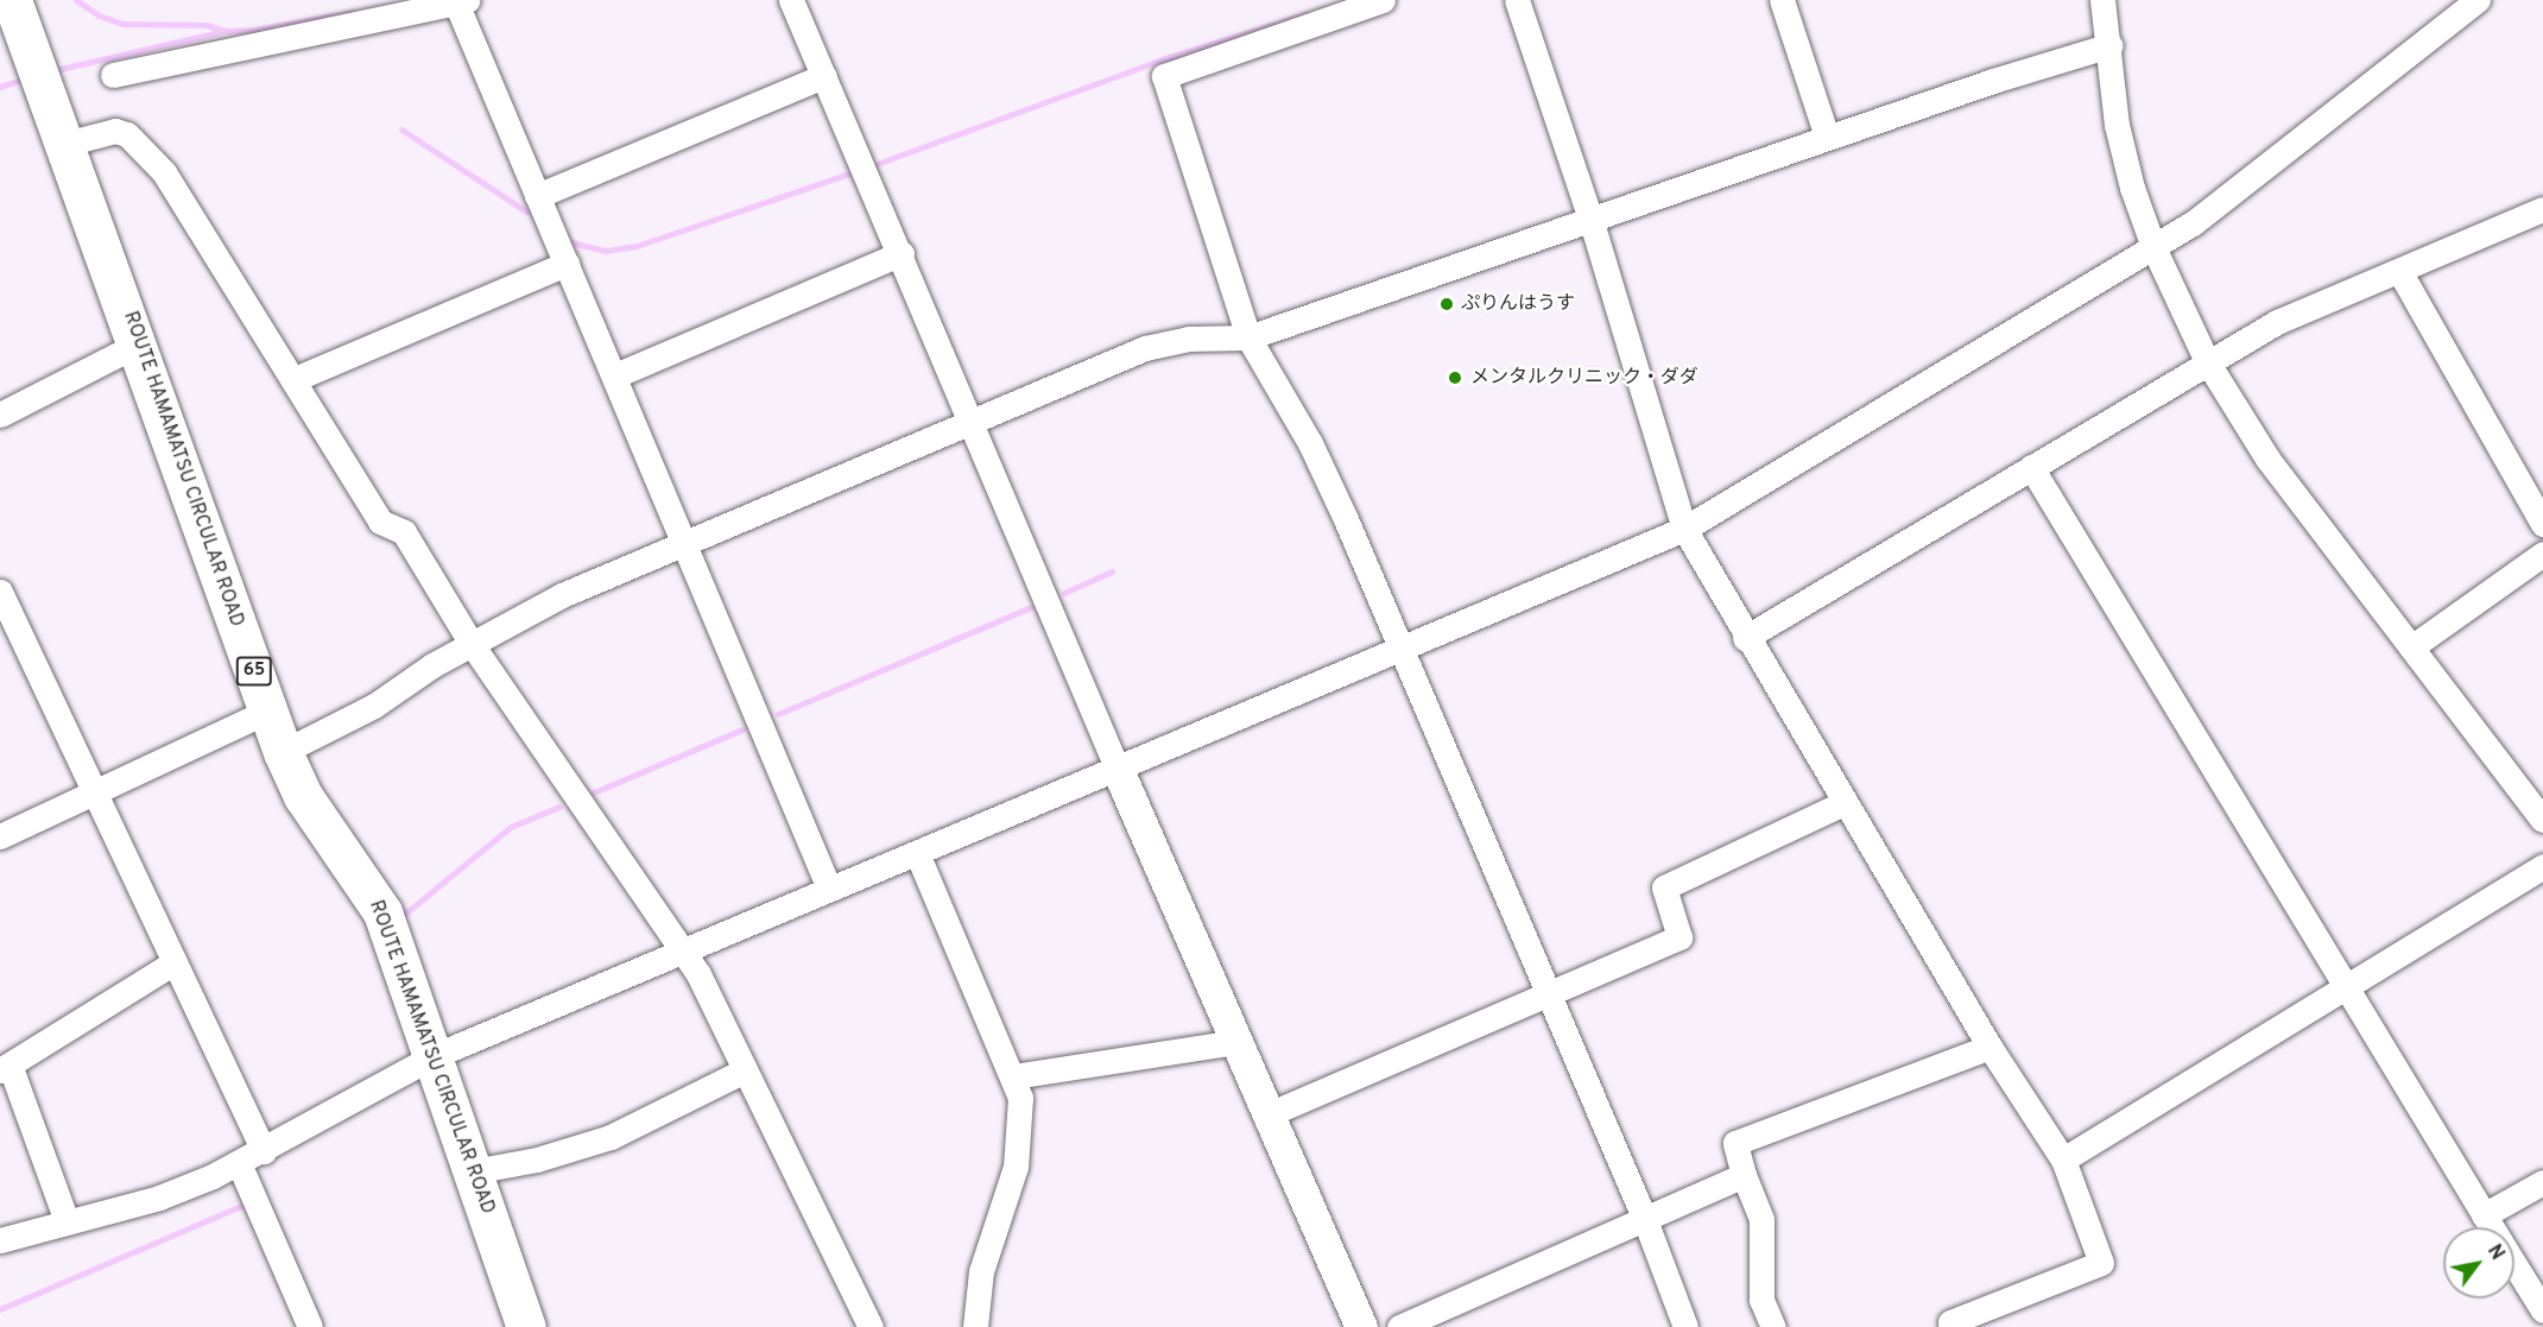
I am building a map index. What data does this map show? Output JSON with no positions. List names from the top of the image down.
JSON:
{
  "streets": {
    "main road": ["ROUTE HAMAMATSU CIRCULAR ROAD", "65"]
  },
  "places": ["ぷりんはうす", "メンタルクリニック・ダダ"],
  "north": "top right"
}
